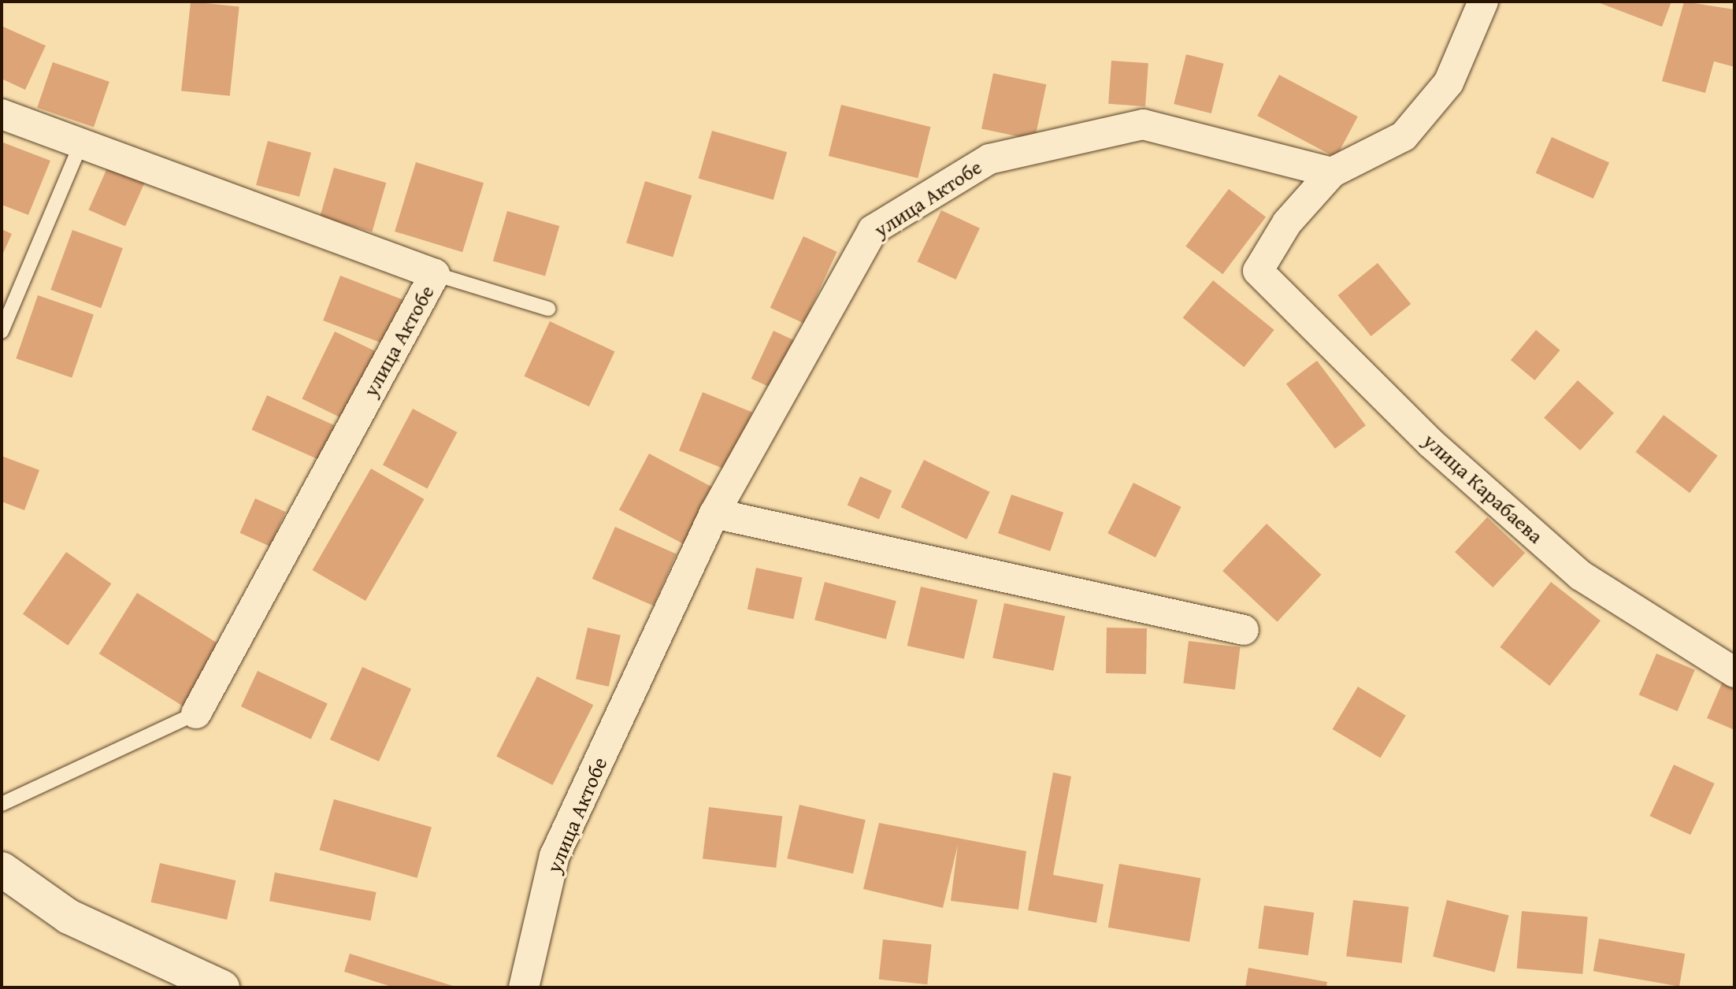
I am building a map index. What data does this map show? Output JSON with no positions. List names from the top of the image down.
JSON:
{
  "streets": {
    "street": ["улица Актобе", "улица Карабаева"]
  },
  "crossings": [
    ["улица Актобе", "улица Карабаева"]
  ]
}
